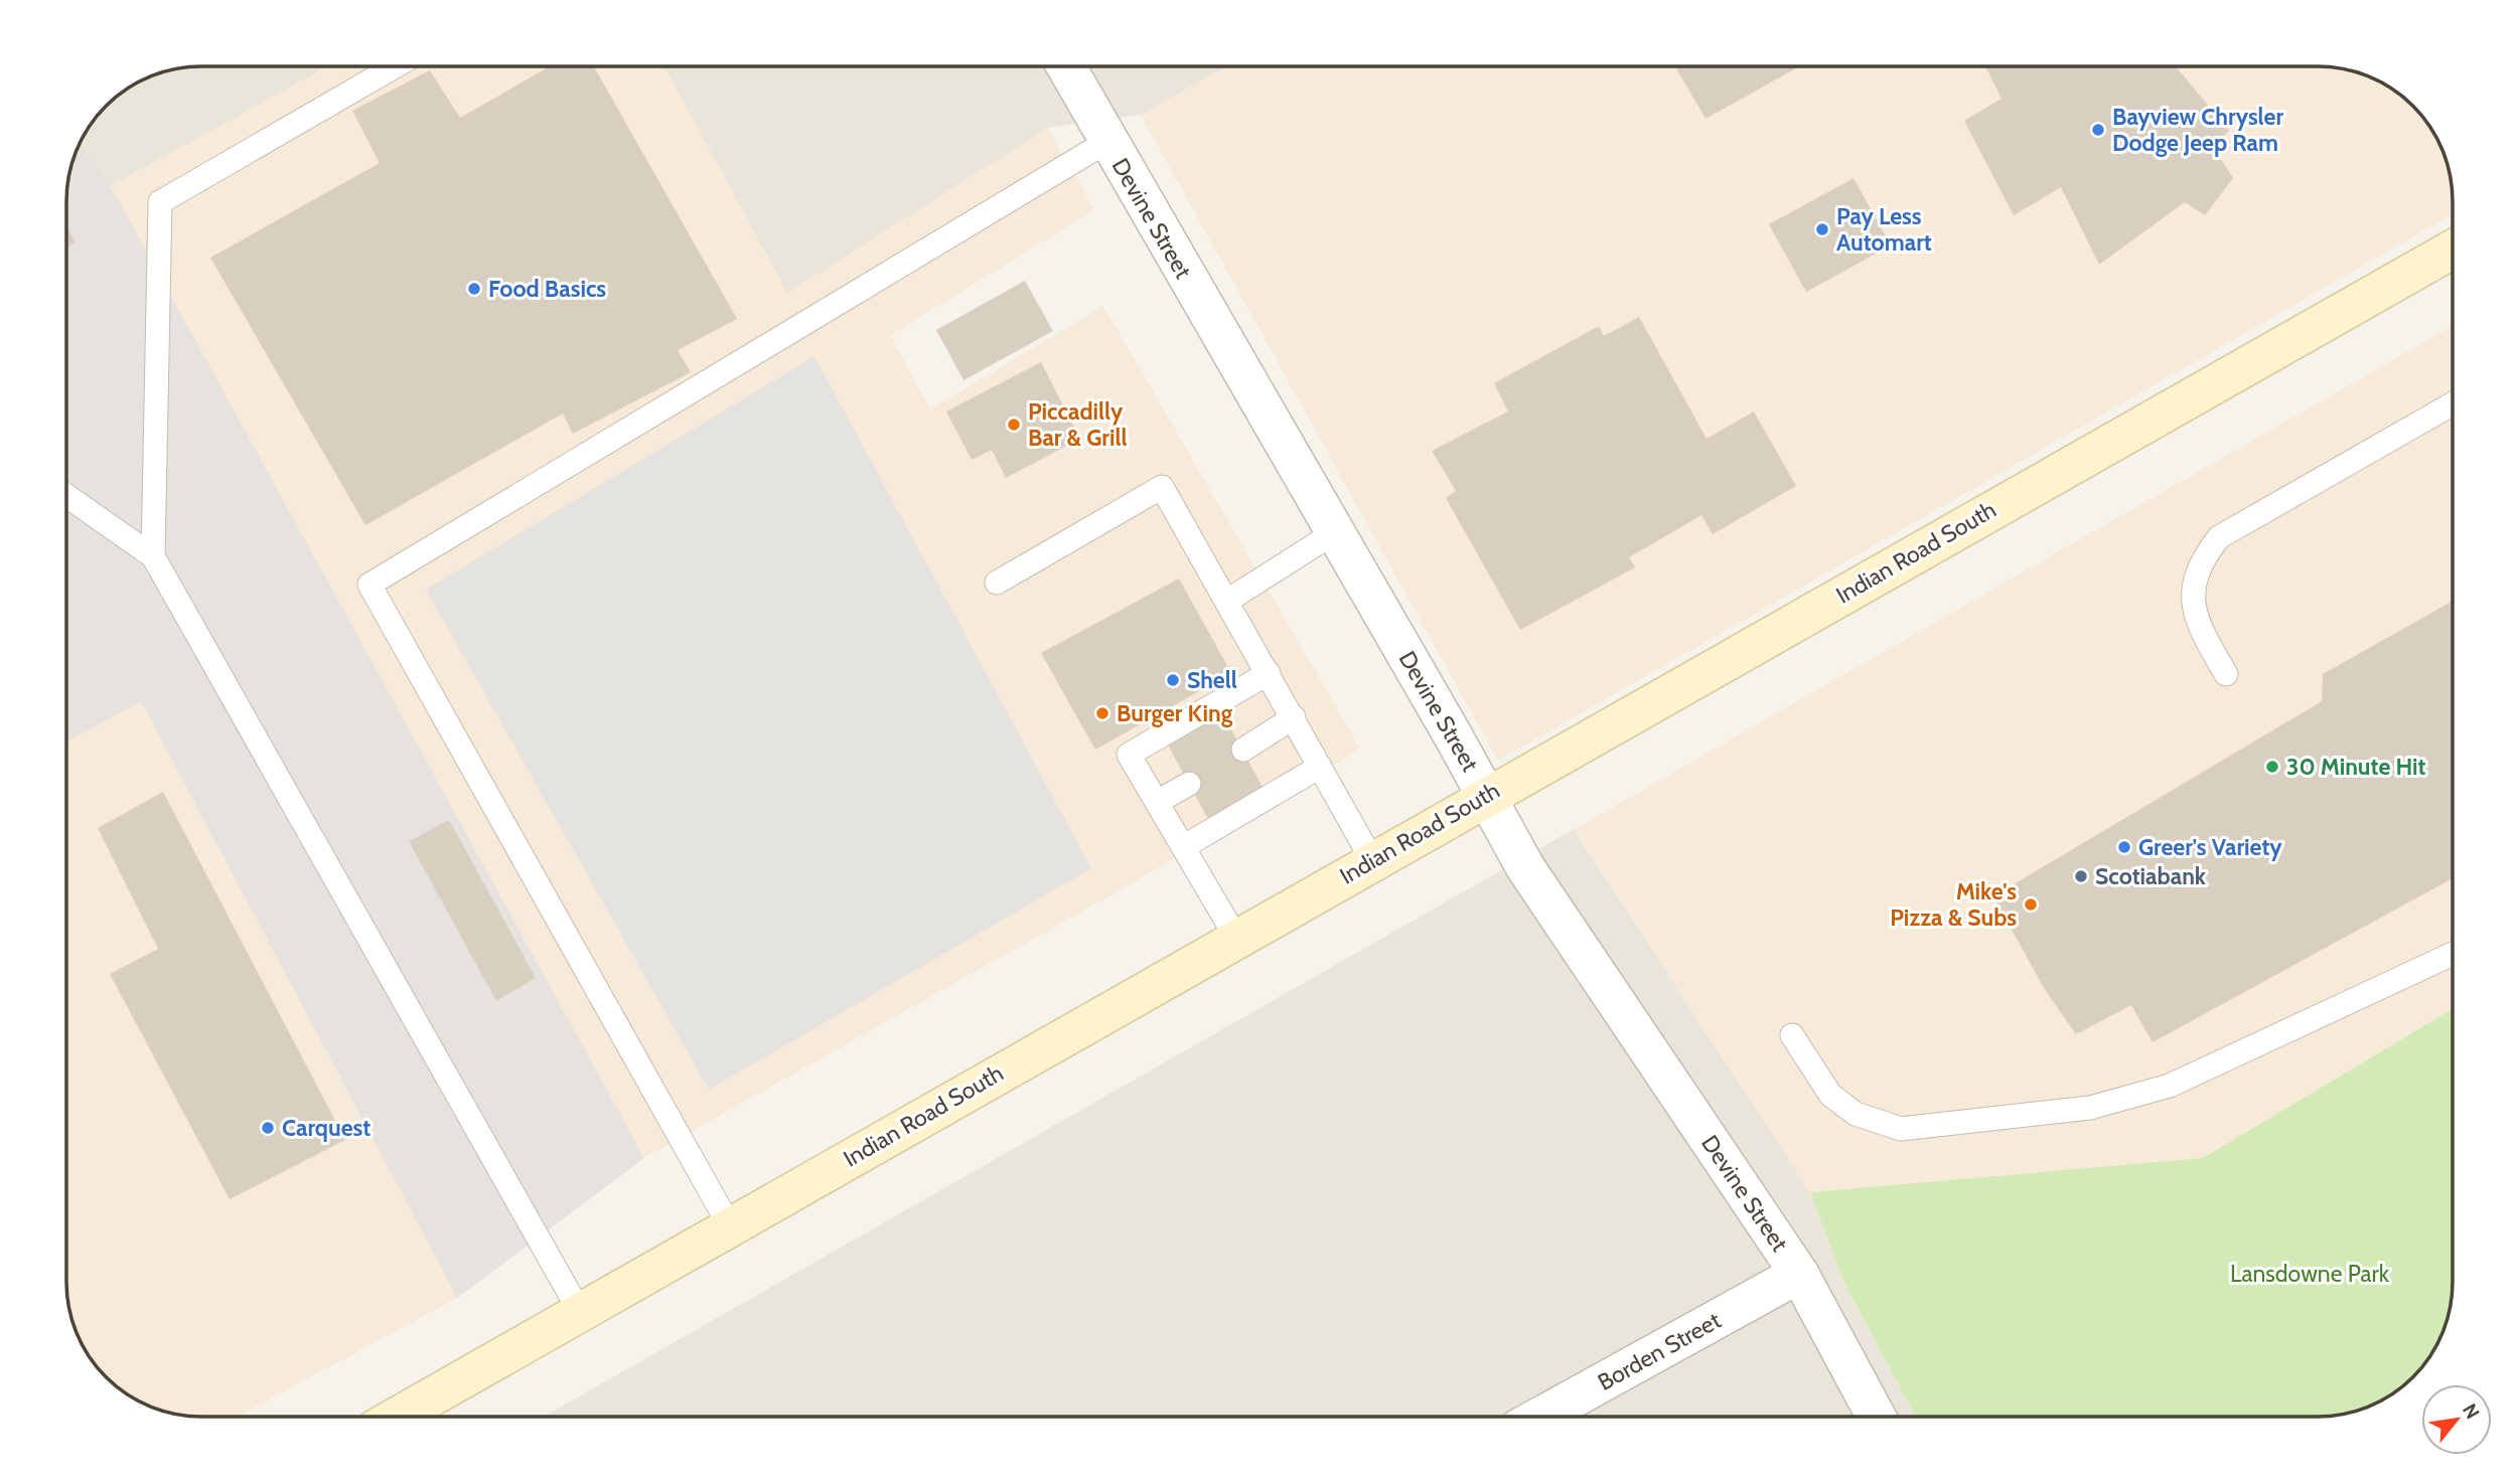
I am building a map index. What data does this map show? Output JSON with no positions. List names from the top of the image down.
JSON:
{
  "streets": {
    "main road": ["Indian Road South"],
    "street": ["Devine Street", "Borden Street"]
  },
  "crossings": [
    ["Devine Street", "Indian Road South"],
    ["Devine Street", "Borden Street"]
  ],
  "parks": ["Lansdowne Park"],
  "places": [
    "Bayview Chrysler Dodge Jeep Ram",
    "Pay Less Automart",
    "Food Basics",
    "Piccadilly Bar & Grill",
    "Shell",
    "Burger King",
    "30 Minute Hit",
    "Greer's Variety",
    "Scotiabank",
    "Mike's Pizza & Subs",
    "Carquest"
  ],
  "north": "top right"
}
